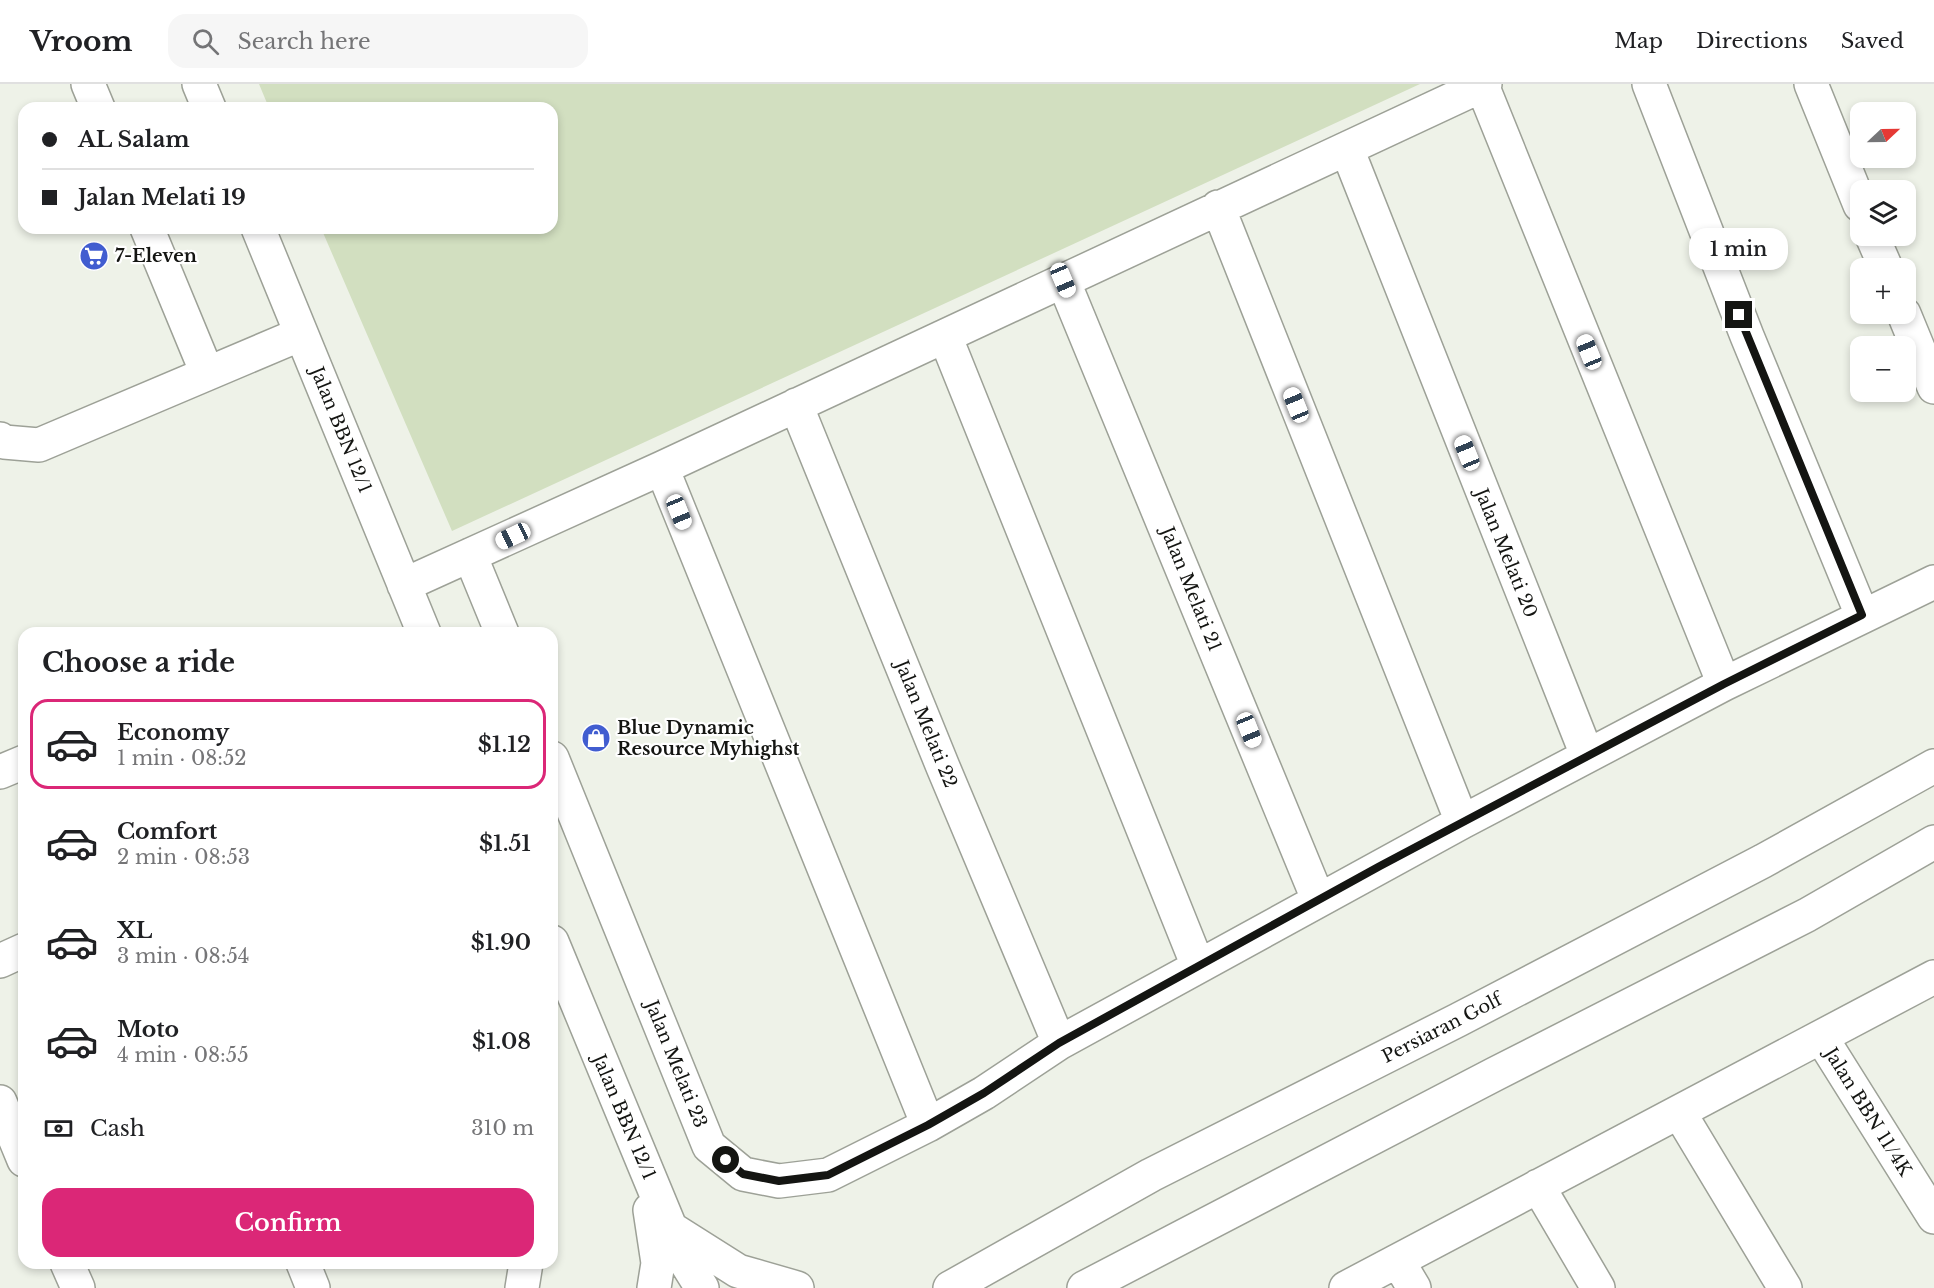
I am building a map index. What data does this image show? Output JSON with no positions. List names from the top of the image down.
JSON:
{
  "streets": {
    "street": [
      "Jalan BBN 12/1",
      "Jalan Melati 20",
      "Jalan Melati 21",
      "Jalan Melati 22",
      "Persiaran Golf",
      "Jalan Melati 23",
      "Jalan BBN 11/4K"
    ]
  },
  "crossings": [
    ["Jalan Melati 20", "Jalan Melati 23"],
    ["Jalan Melati 21", "Jalan Melati 23"],
    ["Jalan Melati 22", "Jalan Melati 23"]
  ],
  "places": {
    "supermarket": ["7-Eleven"],
    "shop": ["Blue Dynamic Resource Myhighst"]
  },
  "north": "right",
  "page": {
    "header": "Vroom",
    "search": "Search here",
    "nav": ["Map", "Directions", "Saved"],
    "map_buttons": ["+", "−"],
    "banner": ["AL Salam", "Jalan Melati 19"],
    "bubble": "1 min",
    "heading": "Choose a ride",
    "list": [
      {
        "name": "Economy",
        "note": "1 min · 08:52",
        "value": "$1.12"
      },
      {
        "name": "Comfort",
        "note": "2 min · 08:53",
        "value": "$1.51"
      },
      {
        "name": "XL",
        "note": "3 min · 08:54",
        "value": "$1.90"
      },
      {
        "name": "Moto",
        "note": "4 min · 08:55",
        "value": "$1.08"
      }
    ],
    "pay": ["Cash", "310 m"],
    "buttons": "Confirm"
  }
}
